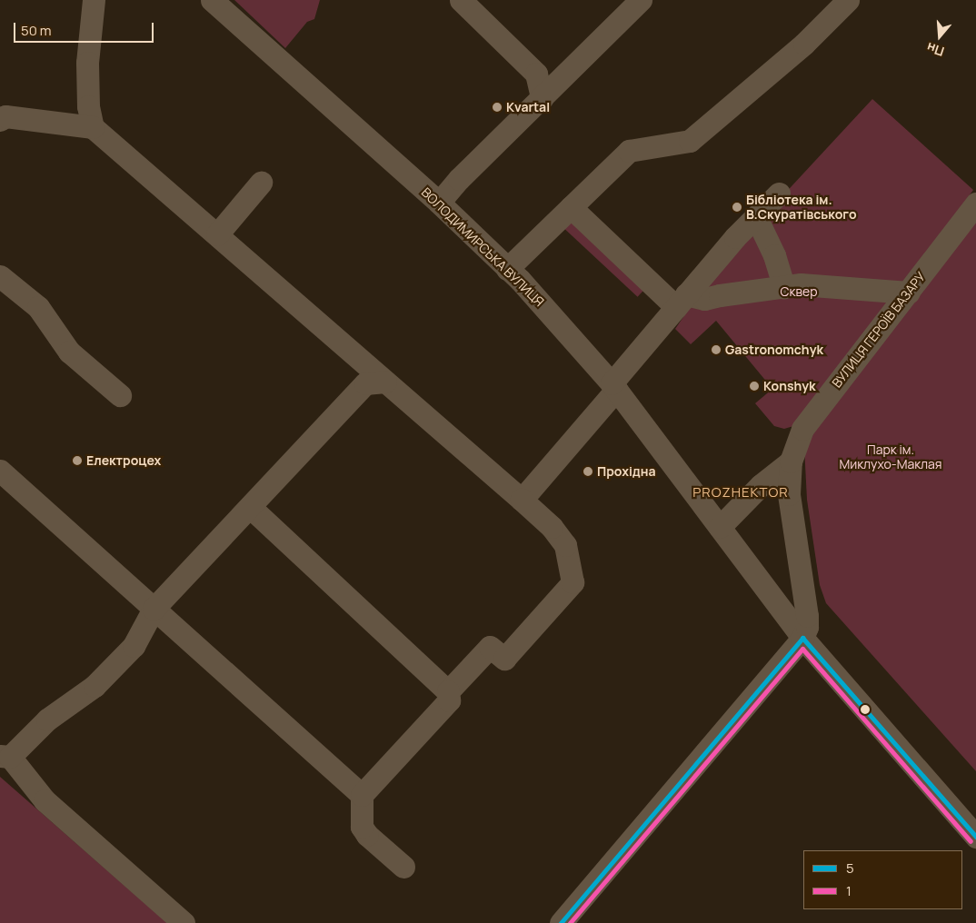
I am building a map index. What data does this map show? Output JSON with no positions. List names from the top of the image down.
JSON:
{
  "streets": {
    "street": ["ВОЛОДИМИРСЬКА ВУЛИЦЯ", "ВУЛИЦЯ ГЕРОЇВ БАЗАРУ"]
  },
  "crossings": [
    ["ВОЛОДИМИРСЬКА ВУЛИЦЯ", "ВУЛИЦЯ ГЕРОЇВ БАЗАРУ"]
  ],
  "districts": ["PROZHEKTOR"],
  "parks": ["Сквер", "Парк ім. Миклухо-Маклая"],
  "places": [
    "Kvartal",
    "Бібліотека ім. В.Скуратівського",
    "Gastronomchyk",
    "Konshyk",
    "Електроцех",
    "Прохідна"
  ],
  "lines": ["transit line 5", "transit line 1"],
  "legend": ["5", "1"],
  "scale_bar": "50 m",
  "north": "bottom"
}
